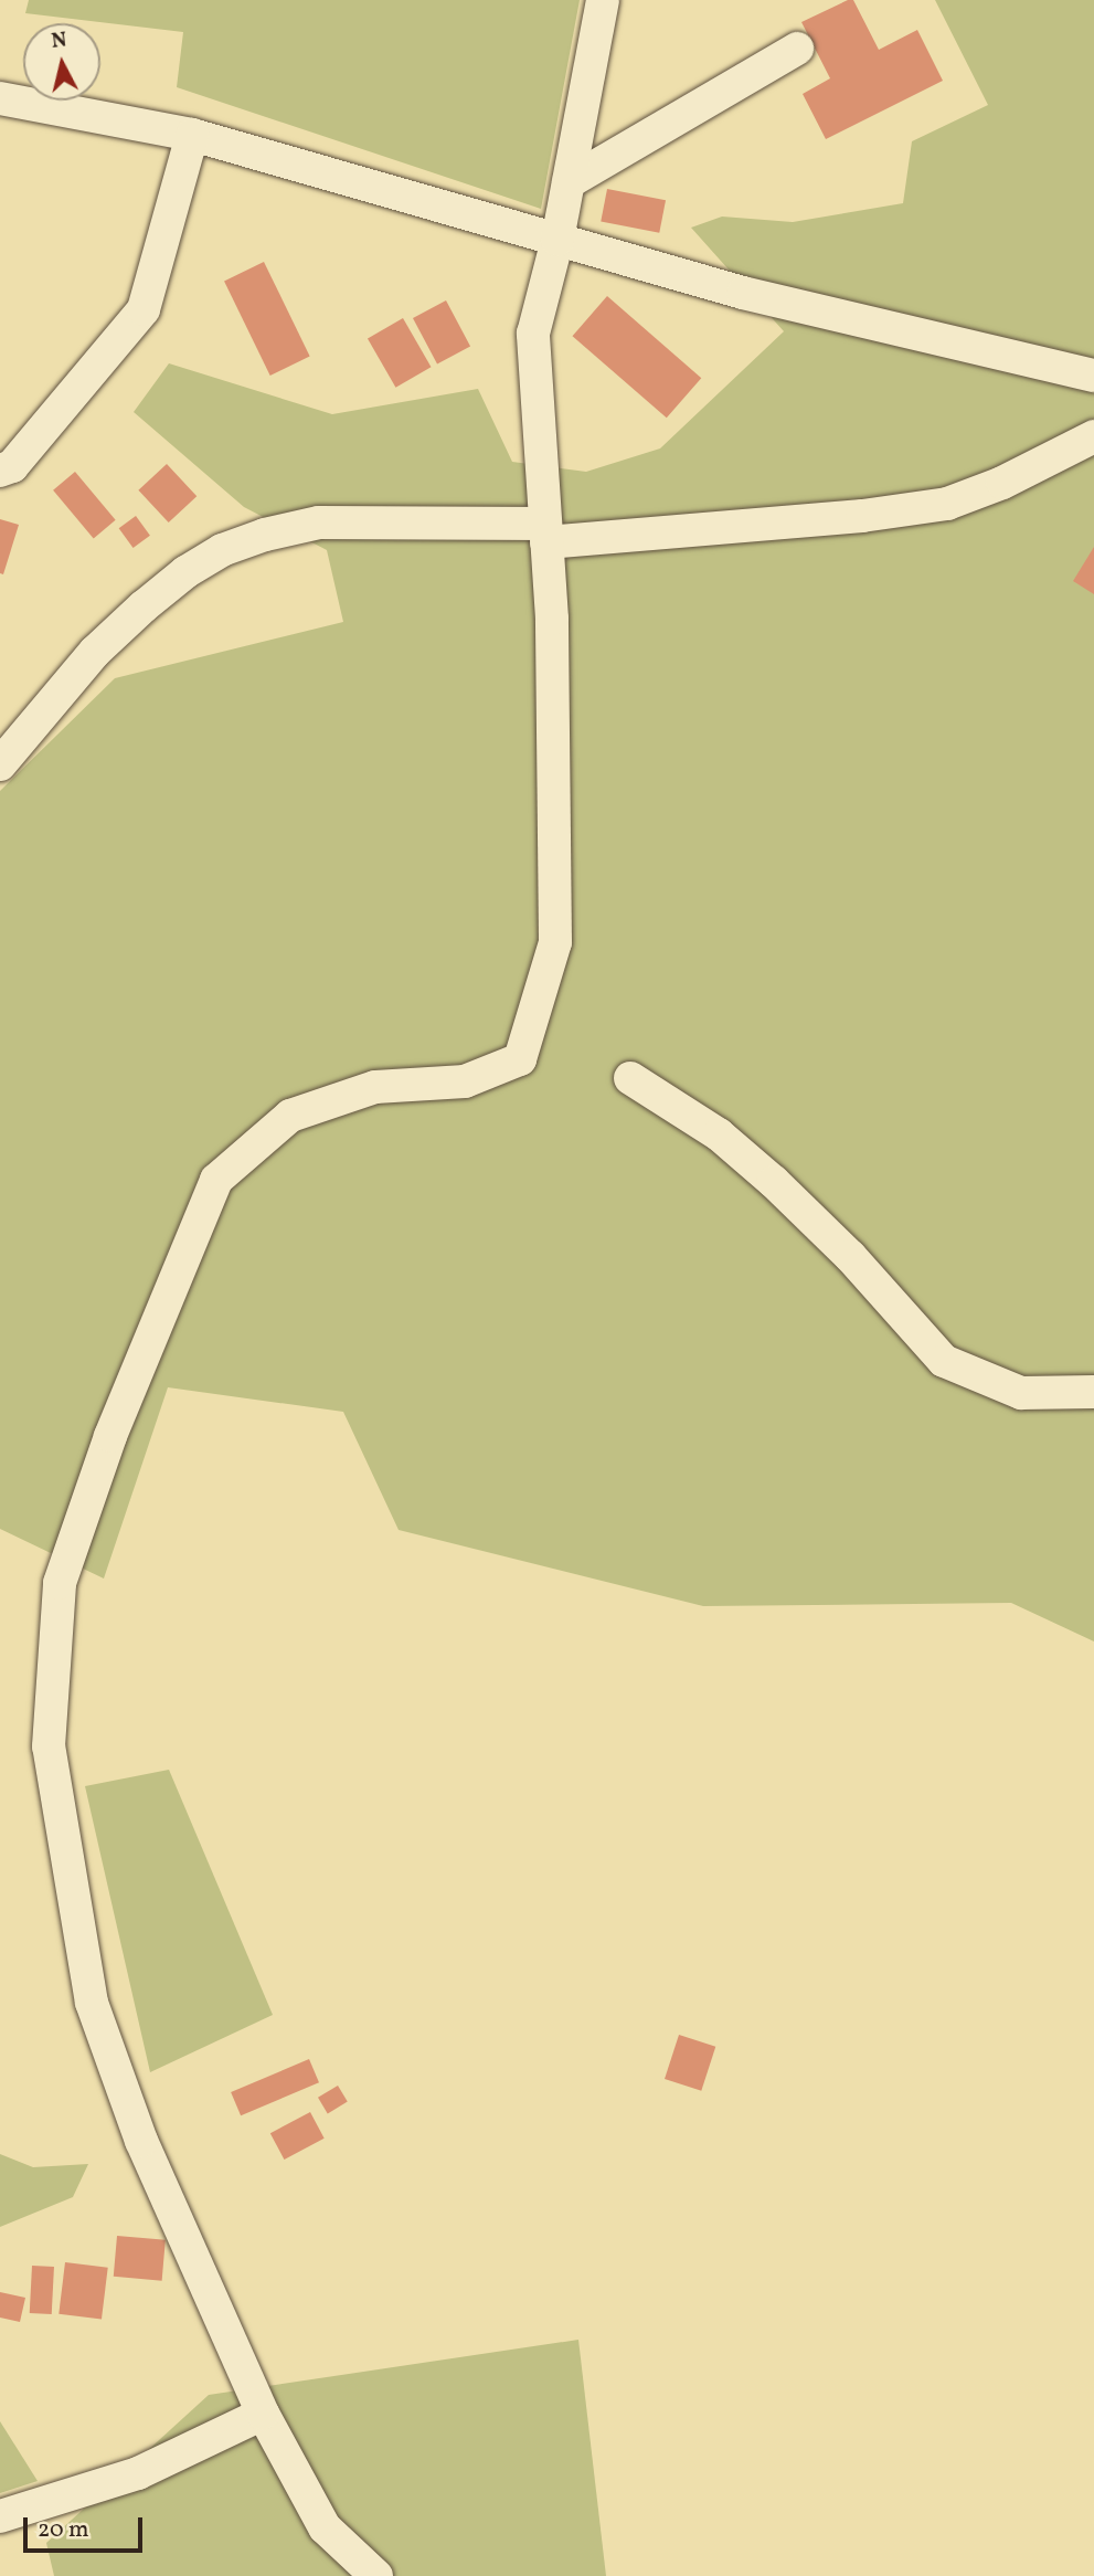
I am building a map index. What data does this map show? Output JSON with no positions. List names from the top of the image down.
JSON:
{
  "scale_bar": "20 m",
  "north": "top"
}
